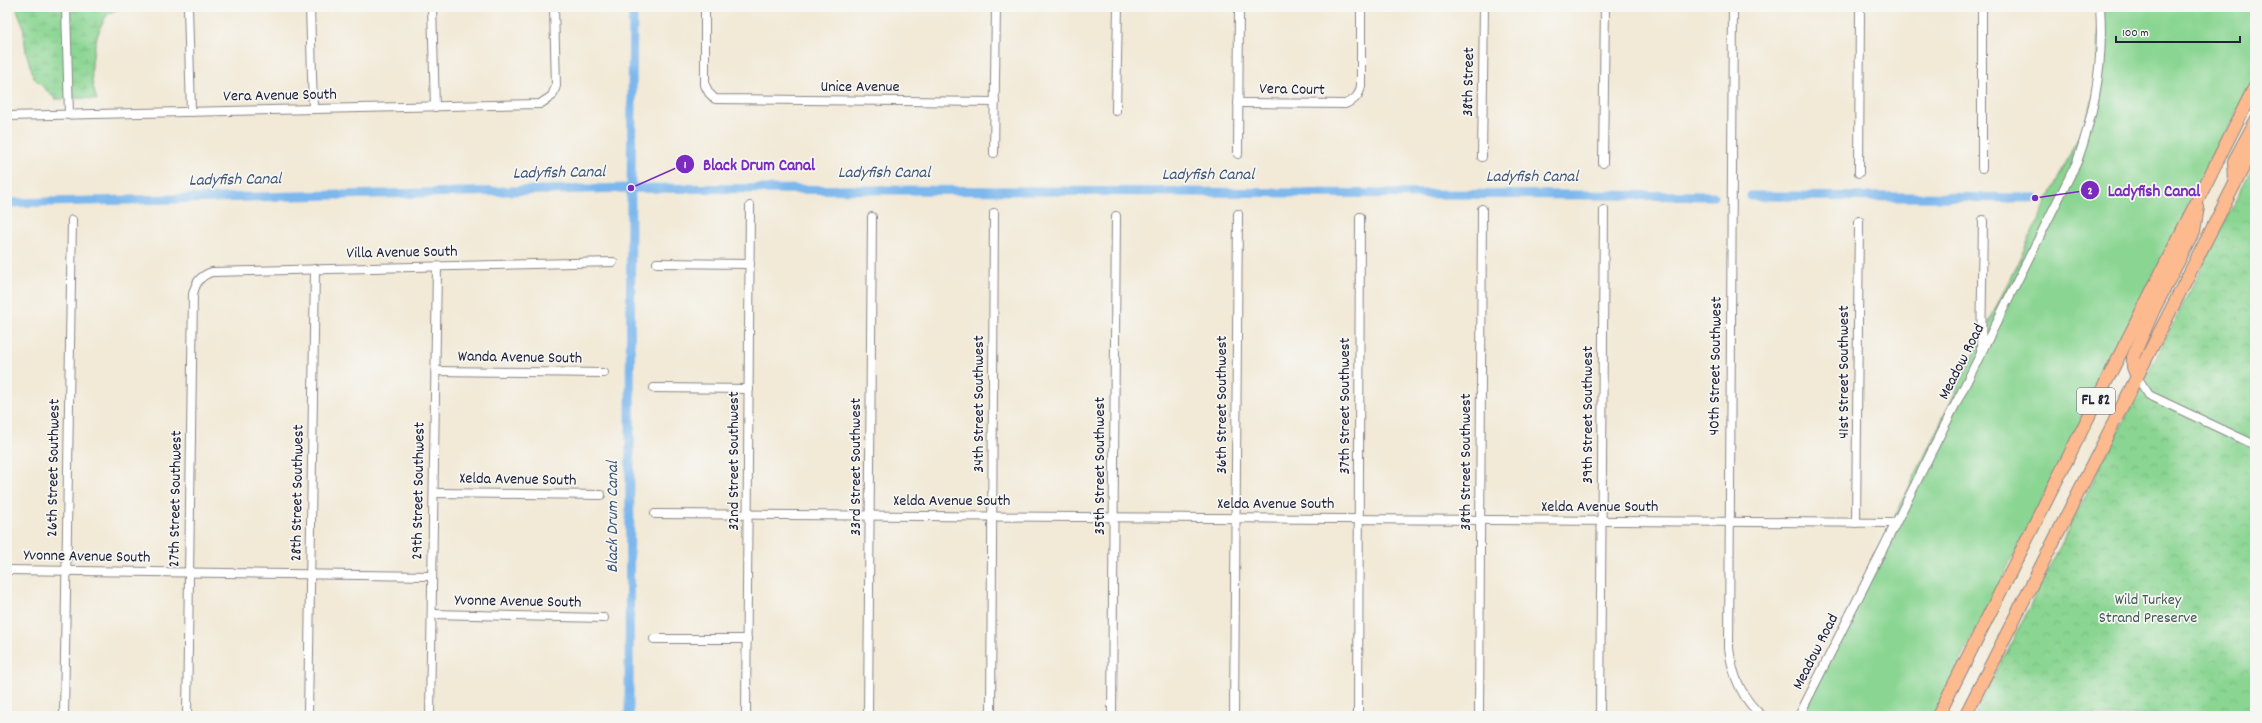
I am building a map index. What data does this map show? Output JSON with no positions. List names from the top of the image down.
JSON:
{
  "streets": {
    "highway": ["FL 82"],
    "street": [
      "38th Street",
      "Unice Avenue",
      "Vera Court",
      "Vera Avenue South",
      "Villa Avenue South",
      "Wanda Avenue South",
      "Meadow Road",
      "40th Street Southwest",
      "41st Street Southwest",
      "34th Street Southwest",
      "36th Street Southwest",
      "37th Street Southwest",
      "39th Street Southwest",
      "32nd Street Southwest",
      "38th Street Southwest",
      "35th Street Southwest",
      "33rd Street Southwest",
      "26th Street Southwest",
      "Xelda Avenue South",
      "29th Street Southwest",
      "28th Street Southwest",
      "27th Street Southwest",
      "Yvonne Avenue South"
    ]
  },
  "crossings": [
    ["Villa Avenue South", "29th Street Southwest"],
    ["Villa Avenue South", "28th Street Southwest"],
    ["Villa Avenue South", "27th Street Southwest"],
    ["Wanda Avenue South", "29th Street Southwest"],
    ["Meadow Road", "Xelda Avenue South"],
    ["40th Street Southwest", "Xelda Avenue South"],
    ["41st Street Southwest", "Xelda Avenue South"],
    ["34th Street Southwest", "Xelda Avenue South"],
    ["36th Street Southwest", "Xelda Avenue South"],
    ["37th Street Southwest", "Xelda Avenue South"],
    ["39th Street Southwest", "Xelda Avenue South"],
    ["32nd Street Southwest", "Xelda Avenue South"],
    ["38th Street Southwest", "Xelda Avenue South"],
    ["35th Street Southwest", "Xelda Avenue South"],
    ["33rd Street Southwest", "Xelda Avenue South"],
    ["26th Street Southwest", "Yvonne Avenue South"],
    ["Xelda Avenue South", "29th Street Southwest"],
    ["29th Street Southwest", "Yvonne Avenue South"],
    ["28th Street Southwest", "Yvonne Avenue South"],
    ["27th Street Southwest", "Yvonne Avenue South"]
  ],
  "water": ["Ladyfish Canal", "Black Drum Canal"],
  "parks": ["Wild Turkey Strand Preserve"],
  "places": ["Black Drum Canal", "Ladyfish Canal"],
  "scale_bar": "100 m"
}
